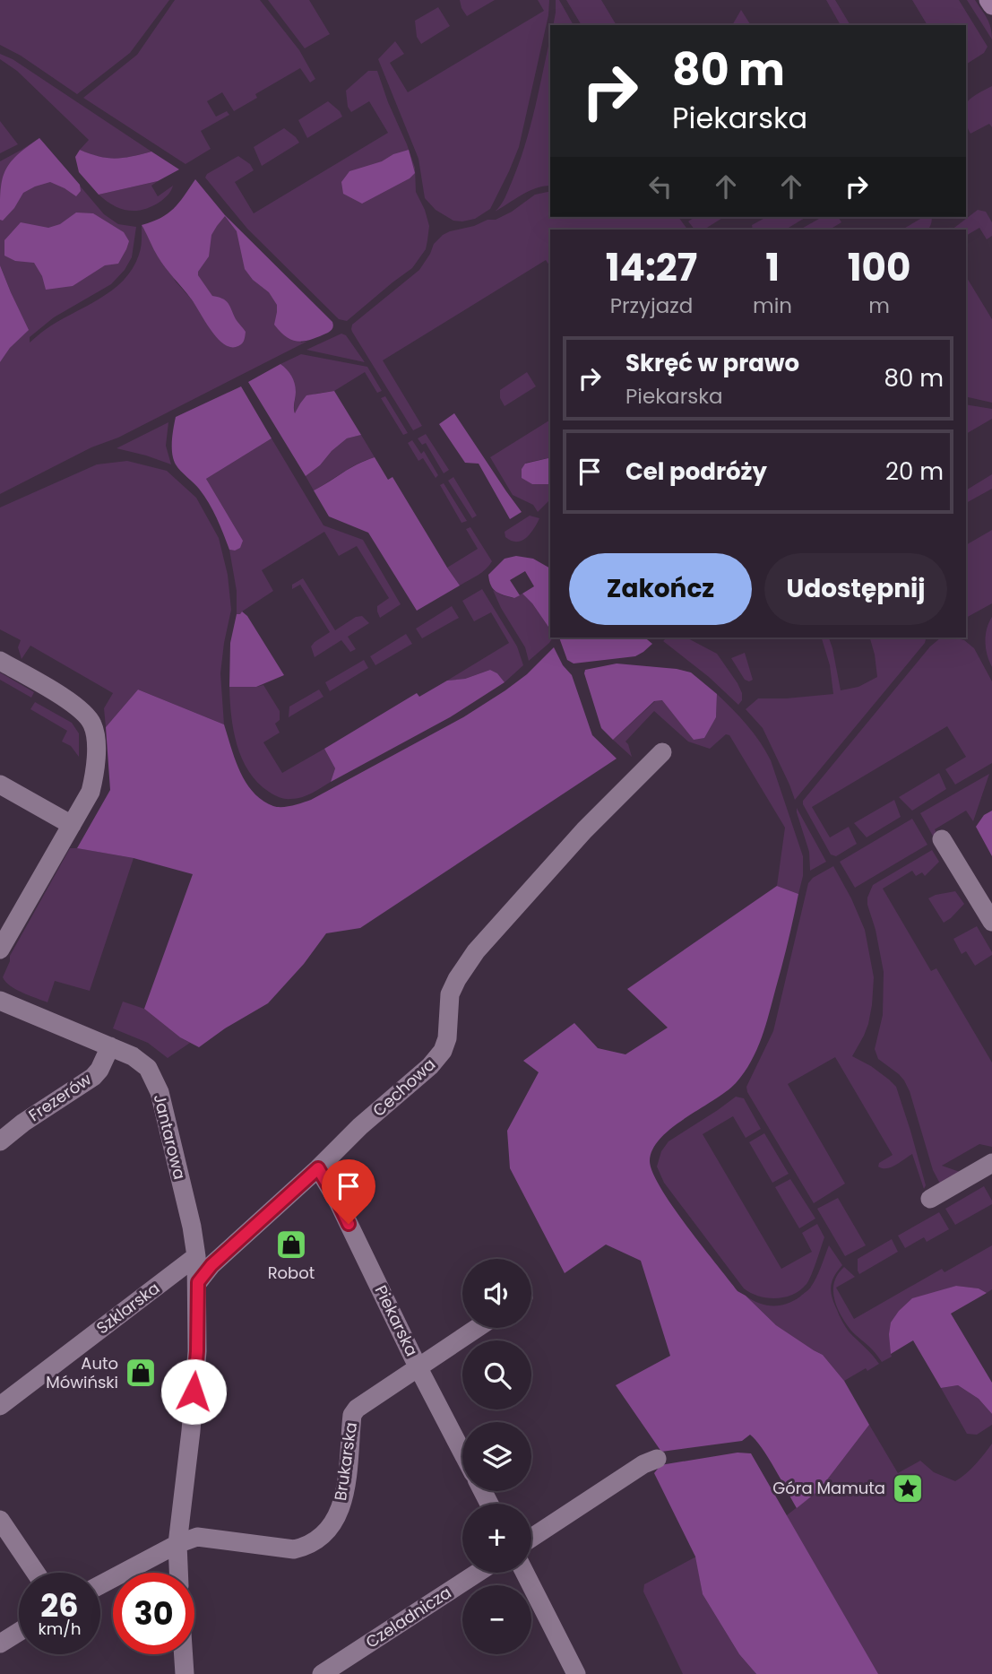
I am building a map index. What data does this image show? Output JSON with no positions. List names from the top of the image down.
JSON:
{
  "streets": {
    "street": [
      "Cechowa",
      "Frezerów",
      "Jantarowa",
      "Szklarska",
      "Piekarska",
      "Brukarska",
      "Czeladnicza"
    ]
  },
  "crossings": [
    ["Cechowa", "Piekarska"],
    ["Frezerów", "Jantarowa"],
    ["Jantarowa", "Szklarska"],
    ["Piekarska", "Brukarska"]
  ],
  "places": {
    "shop": ["Robot", "Auto Mówiński"],
    "place": ["Góra Mamuta"]
  },
  "page": {
    "turn": ["80 m", "Piekarska"],
    "eta": [
      "14:27",
      "Przyjazd",
      "1",
      "min",
      "100",
      "m"
    ],
    "list": [
      {
        "name": "Skręć w prawo",
        "note": "Piekarska",
        "value": "80 m"
      },
      {
        "name": "Cel podróży",
        "value": "20 m"
      }
    ],
    "buttons": ["Zakończ", "Udostępnij"],
    "map_buttons": ["+", "−"],
    "speed": "26 km/h",
    "limit": "30"
  }
}
